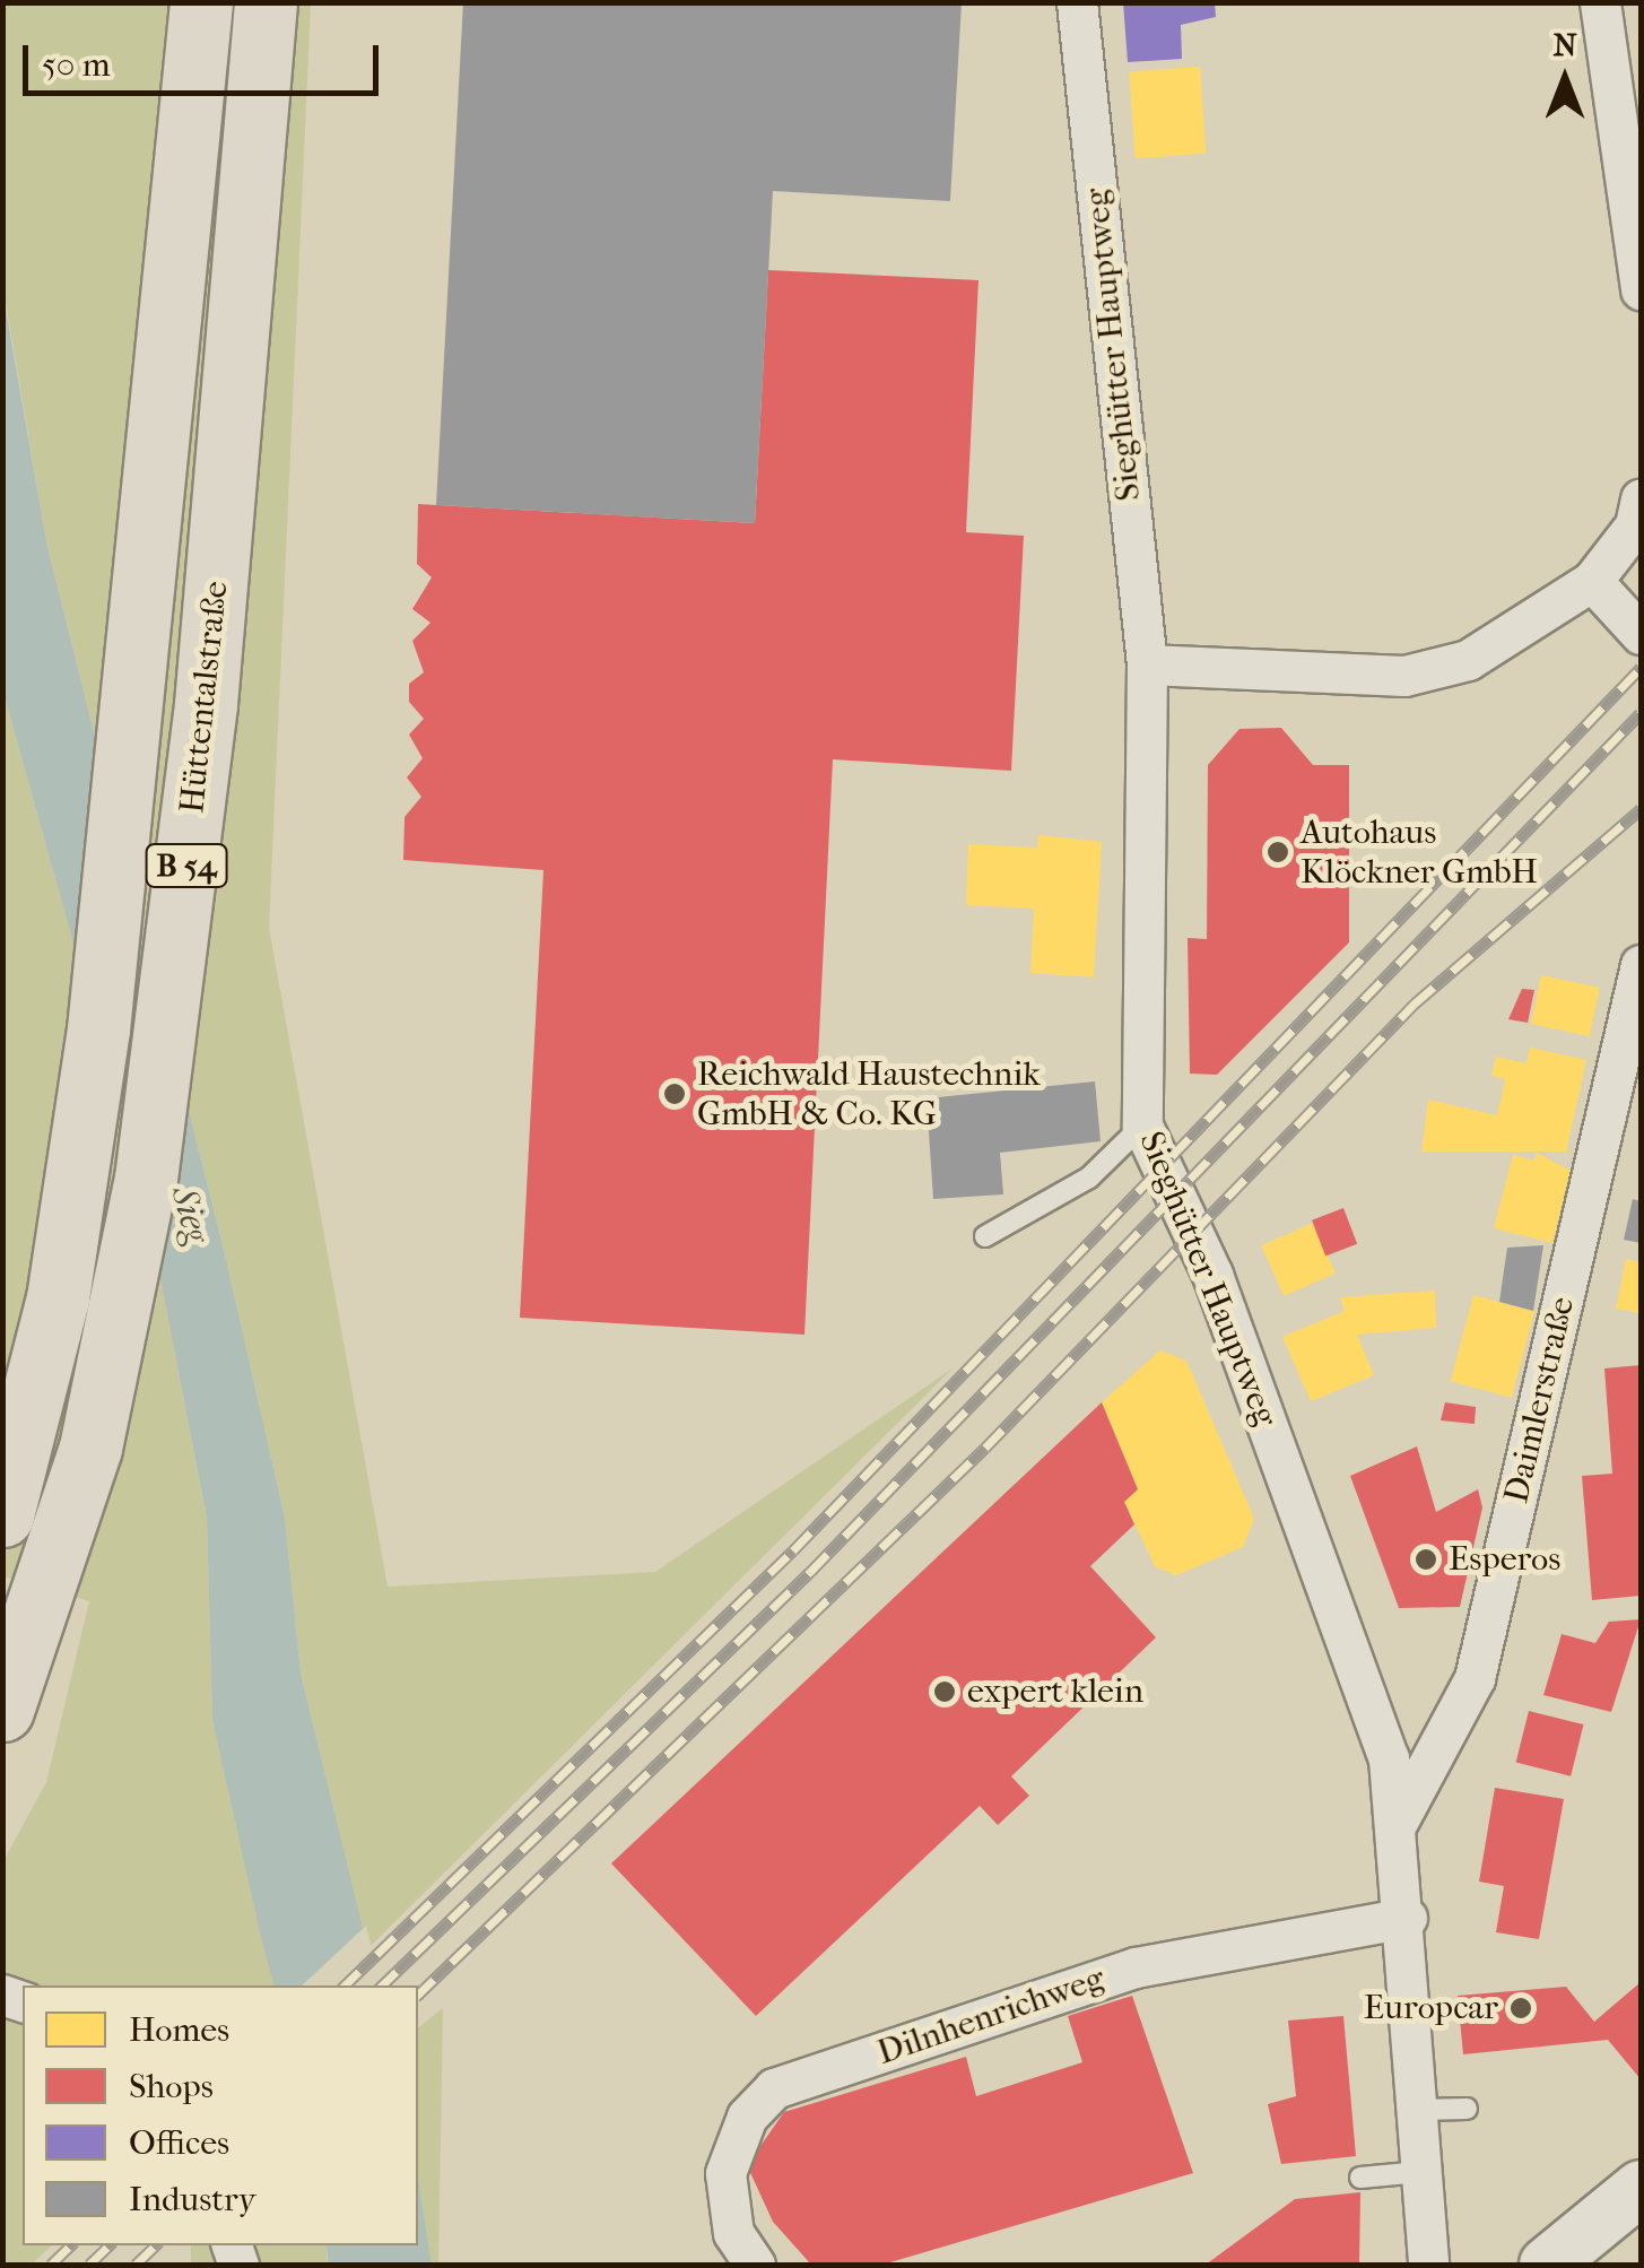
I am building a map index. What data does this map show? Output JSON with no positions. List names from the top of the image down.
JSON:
{
  "streets": {
    "highway": ["Hüttentalstraße", "B 54"],
    "street": ["Sieghütter Hauptweg", "Daimlerstraße", "Dilnhenrichweg"]
  },
  "crossings": [
    ["Sieghütter Hauptweg", "Daimlerstraße"],
    ["Sieghütter Hauptweg", "Dilnhenrichweg"]
  ],
  "water": ["Sieg"],
  "places": [
    "Autohaus Klöckner GmbH",
    "Reichwald Haustechnik GmbH & Co. KG",
    "Esperos",
    "expert klein",
    "Europcar"
  ],
  "legend": [
    "Homes",
    "Shops",
    "Offices",
    "Industry"
  ],
  "scale_bar": "50 m",
  "north": "top"
}
